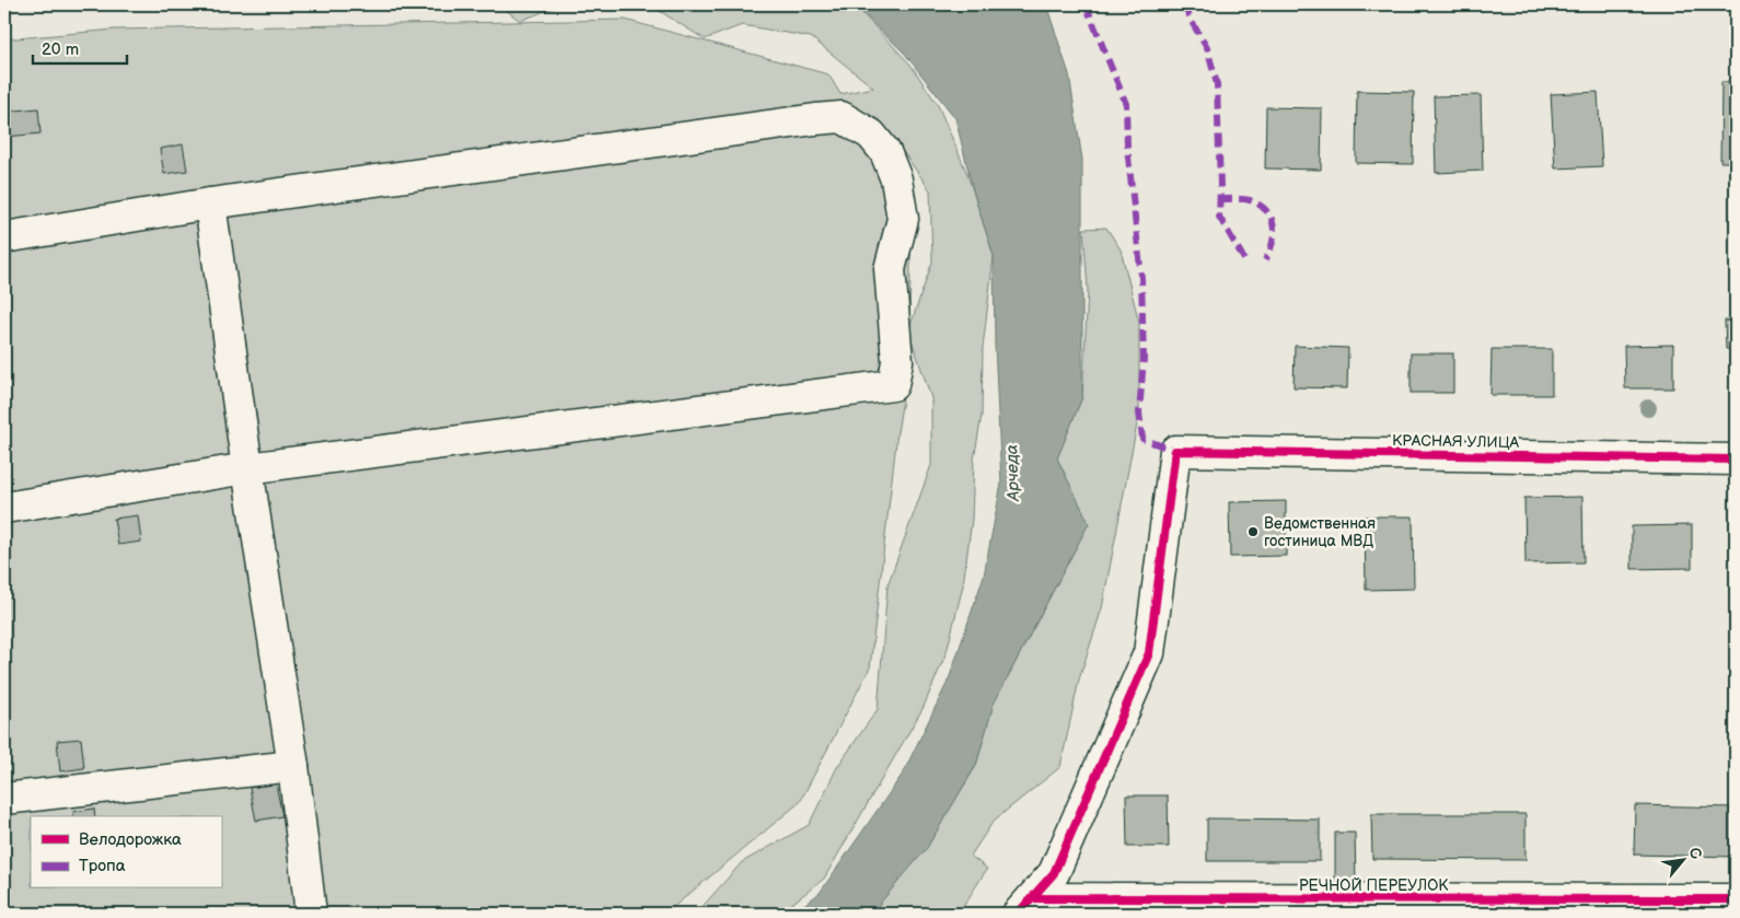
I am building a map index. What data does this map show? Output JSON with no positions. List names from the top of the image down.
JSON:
{
  "streets": {
    "street": ["КРАСНАЯ УЛИЦА", "РЕЧНОЙ ПЕРЕУЛОК"]
  },
  "crossings": [
    ["КРАСНАЯ УЛИЦА", "РЕЧНОЙ ПЕРЕУЛОК"]
  ],
  "water": ["Арчеда"],
  "places": ["Ведомственная гостиница МВД"],
  "legend": ["Велодорожка", "Тропа"],
  "scale_bar": "20 m",
  "north": "top right"
}
